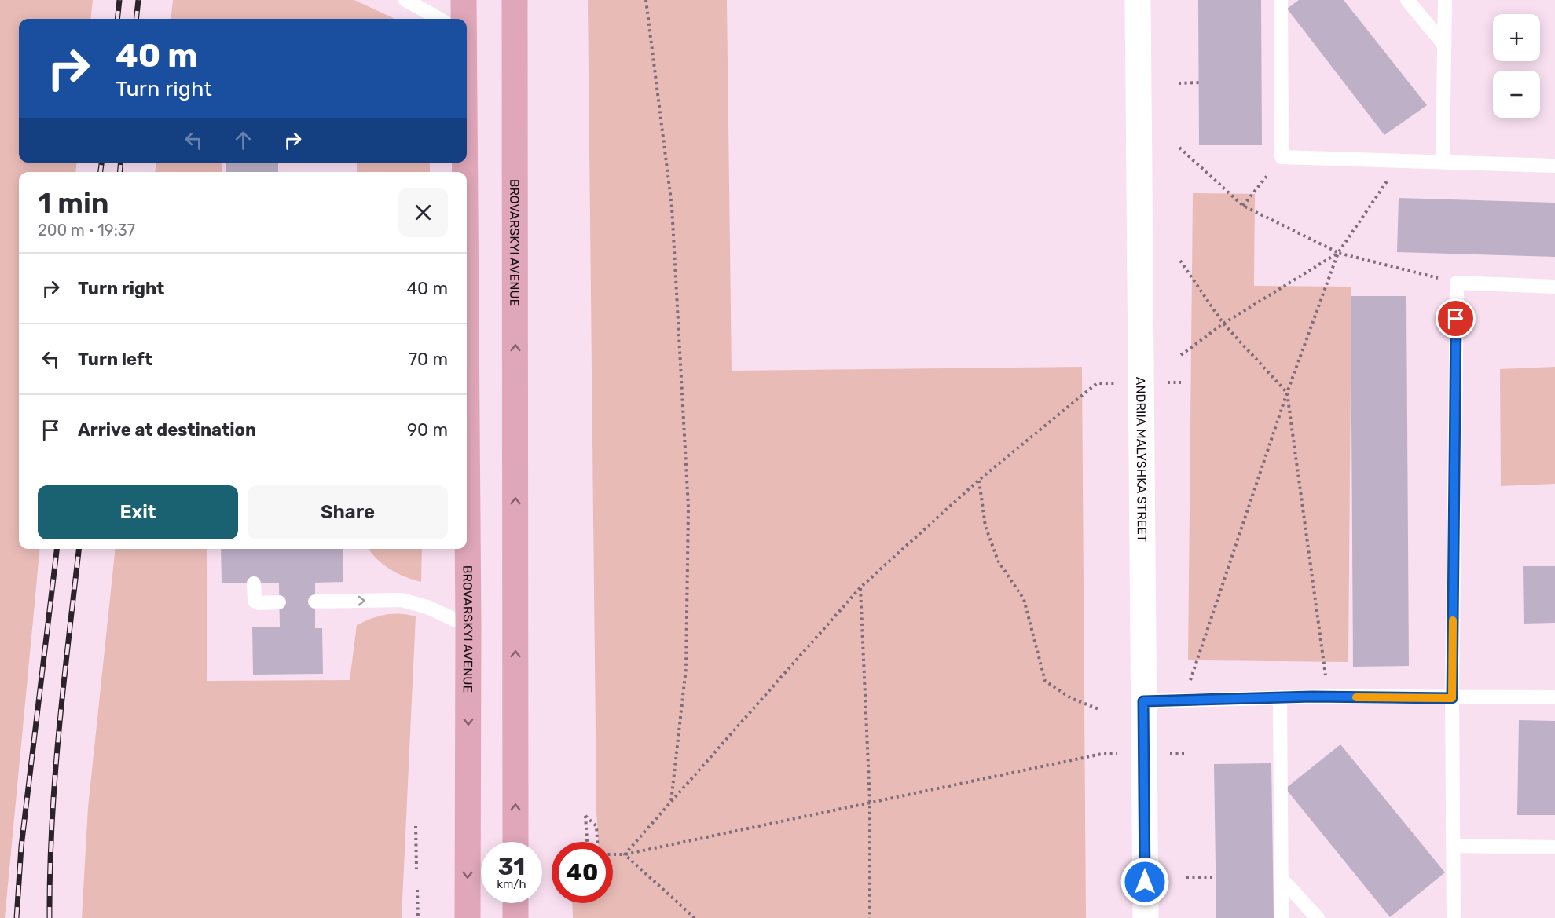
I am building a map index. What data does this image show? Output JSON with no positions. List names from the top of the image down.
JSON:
{
  "streets": {
    "main road": ["BROVARSKYI AVENUE"],
    "street": ["ANDRIIA MALYSHKA STREET"]
  },
  "page": {
    "map_buttons": ["+", "−"],
    "turn": ["40 m", "Turn right"],
    "heading": ["1 min", "200 m · 19:37"],
    "list": [
      {
        "name": "Turn right",
        "value": "40 m"
      },
      {
        "name": "Turn left",
        "value": "70 m"
      },
      {
        "name": "Arrive at destination",
        "value": "90 m"
      }
    ],
    "buttons": ["Exit", "Share"],
    "speed": "31 km/h",
    "limit": "40"
  }
}
